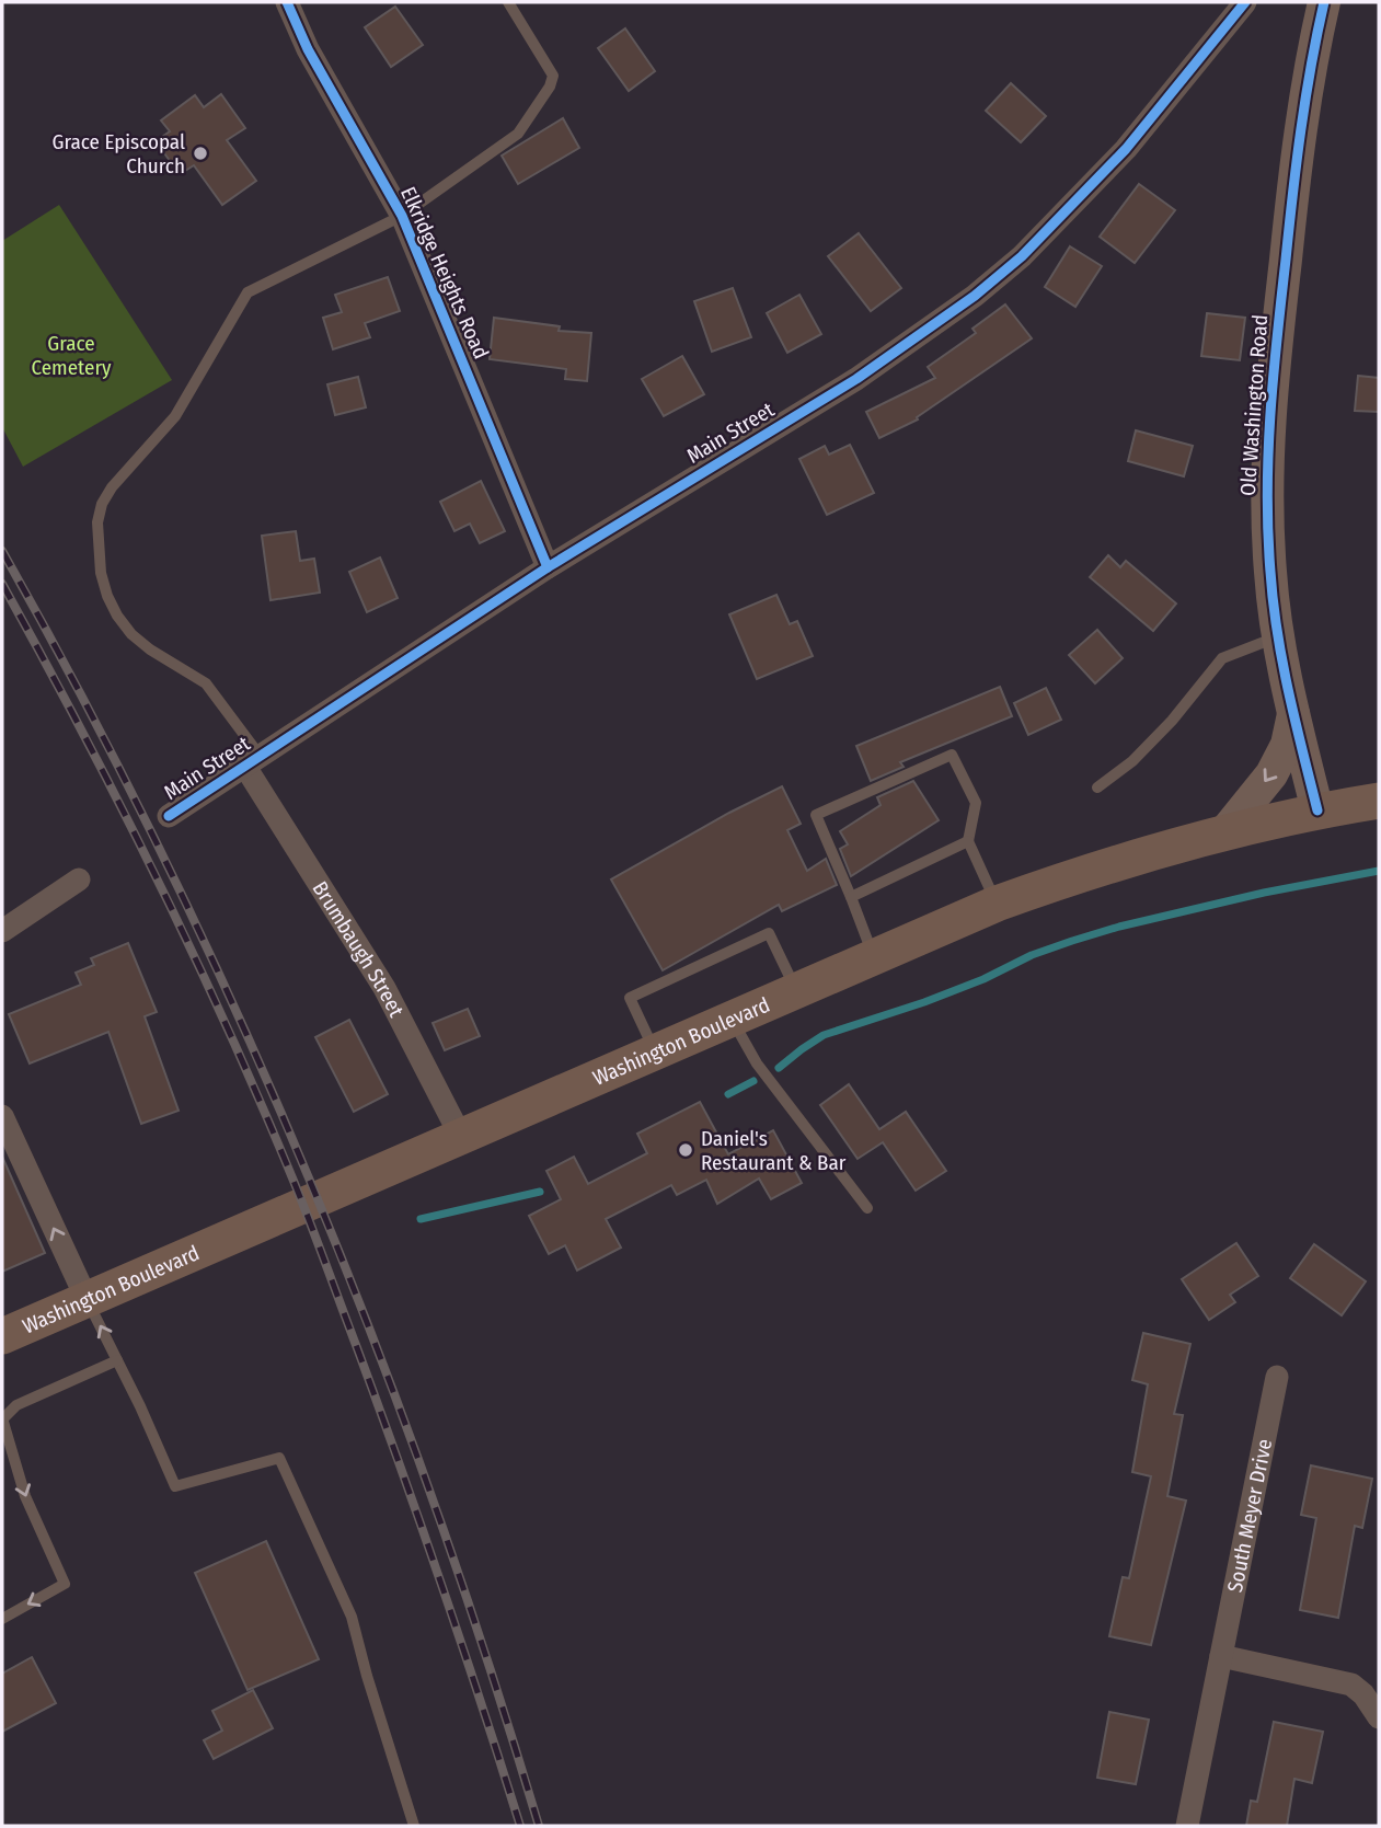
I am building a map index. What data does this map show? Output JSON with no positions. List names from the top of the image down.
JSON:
{
  "streets": {
    "main road": ["Washington Boulevard"],
    "street": [
      "Elkridge Heights Road",
      "Old Washington Road",
      "Main Street",
      "Brumbaugh Street",
      "South Meyer Drive"
    ]
  },
  "crossings": [
    ["Elkridge Heights Road", "Main Street"],
    ["Old Washington Road", "Washington Boulevard"],
    ["Main Street", "Brumbaugh Street"],
    ["Brumbaugh Street", "Washington Boulevard"]
  ],
  "parks": ["Grace Cemetery"],
  "places": ["Grace Episcopal Church", "Daniel's Restaurant & Bar"]
}
